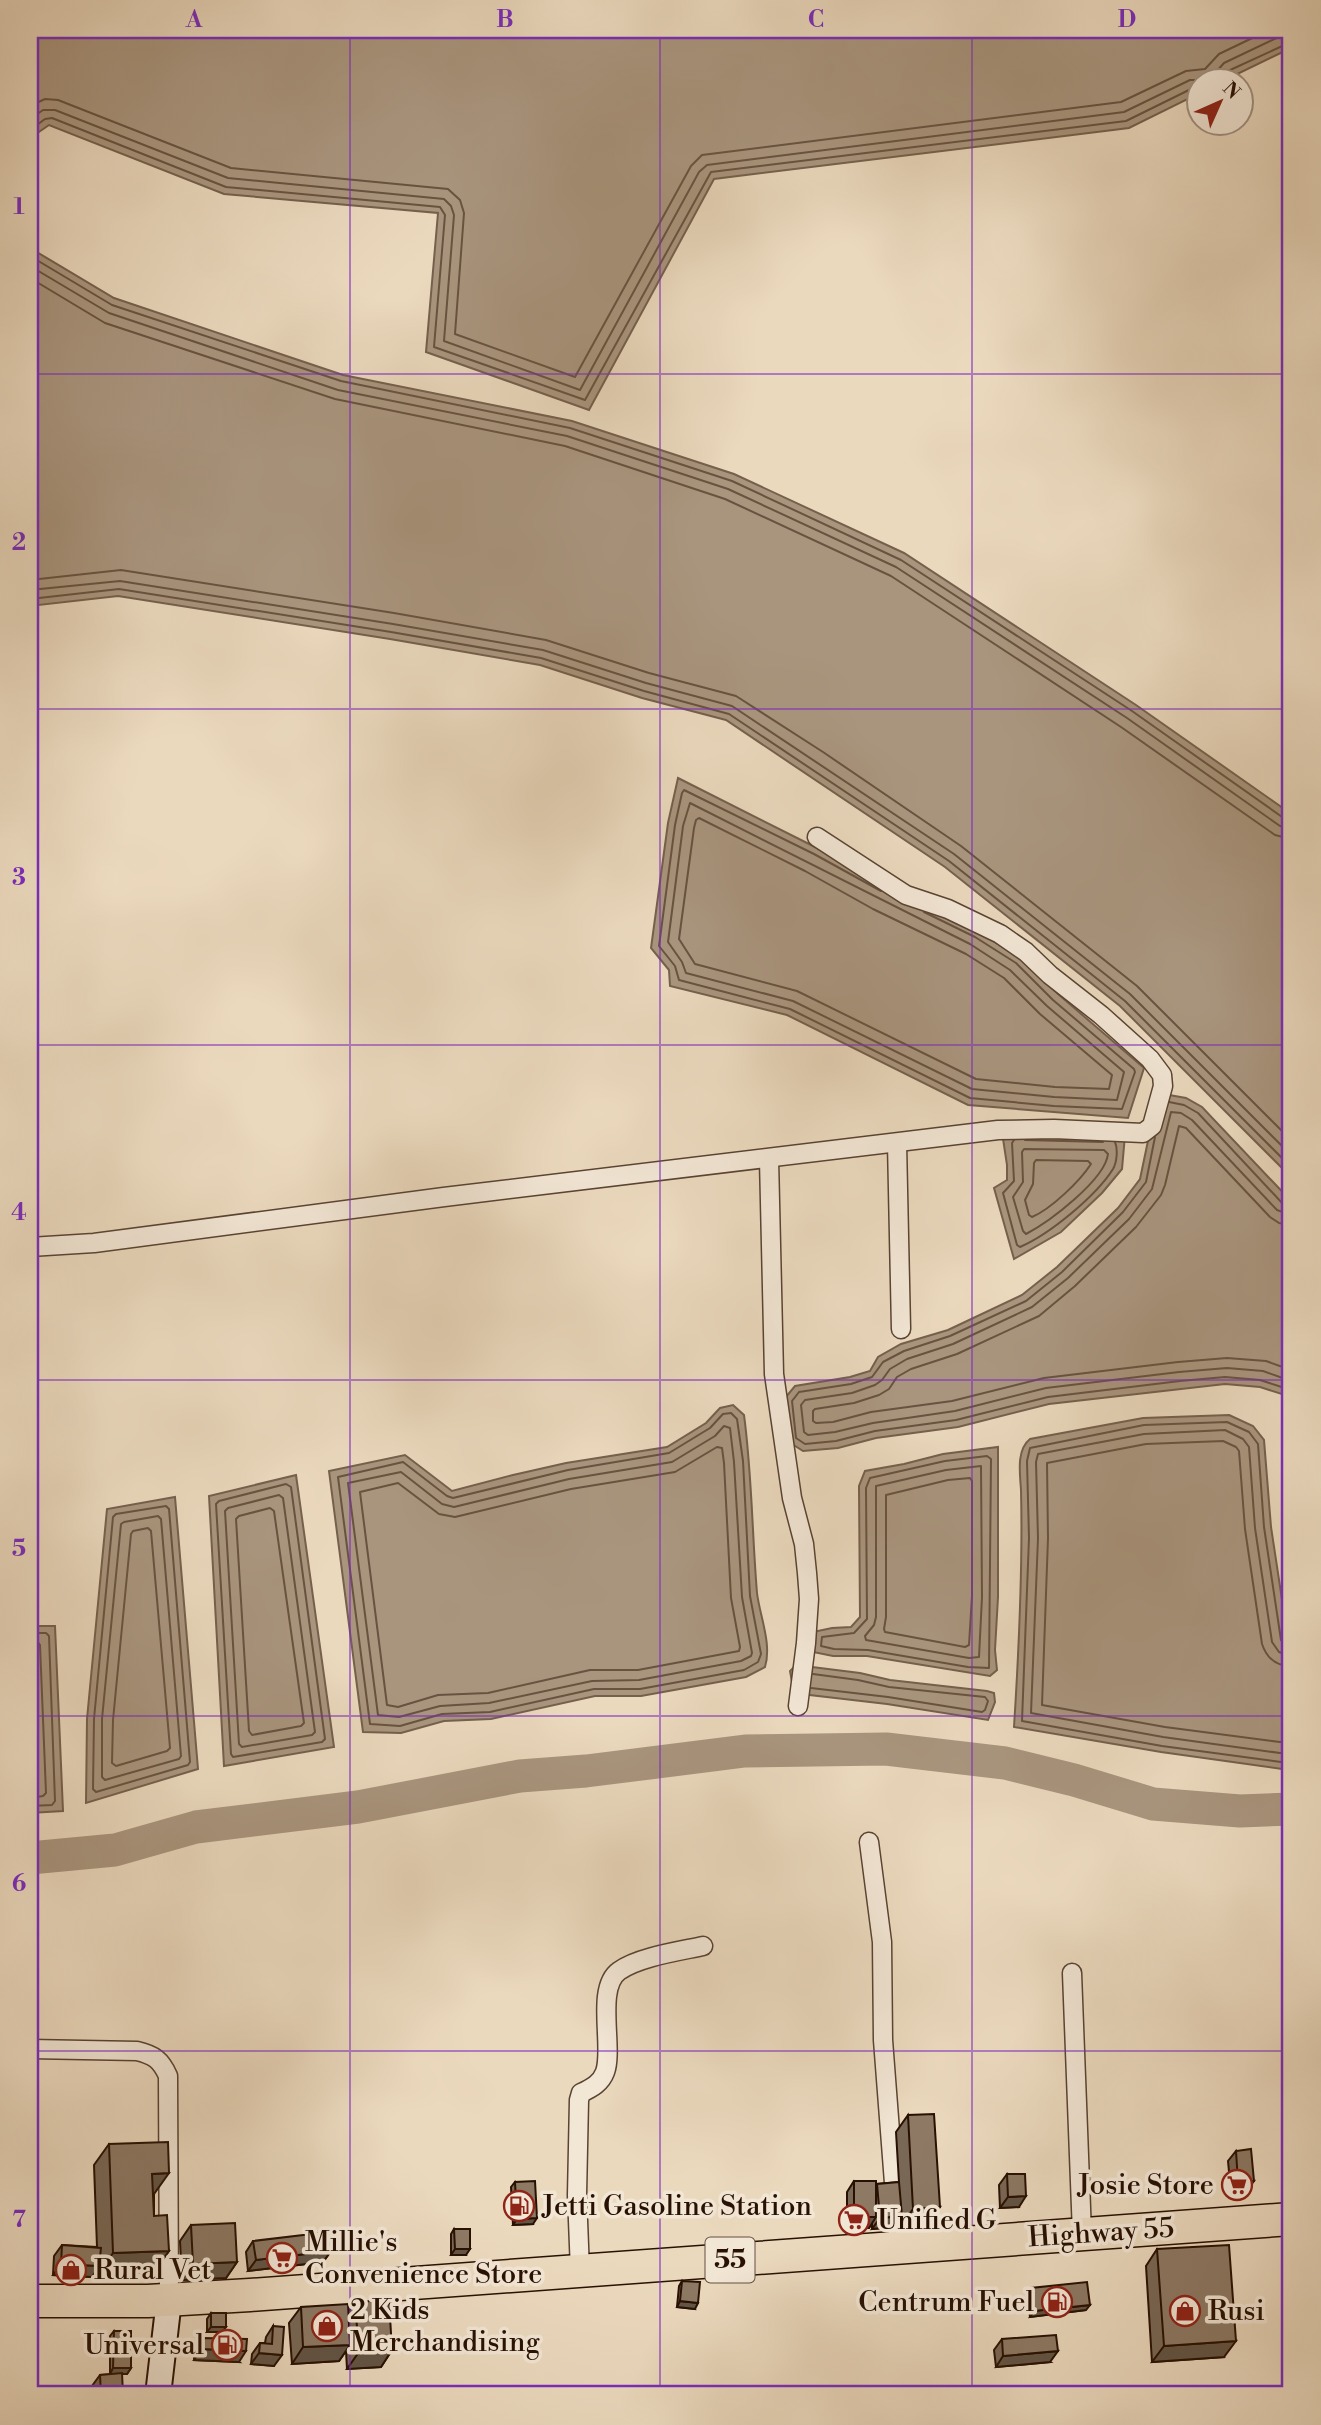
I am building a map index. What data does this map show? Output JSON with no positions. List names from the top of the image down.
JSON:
{
  "streets": {
    "highway": ["Highway 55", "55"]
  },
  "places": {
    "supermarket": ["Josie Store", "Unified G", "Millie's Convenience Store"],
    "fuel station": ["Jetti Gasoline Station", "Centrum Fuel", "Universal"],
    "shop": ["Rural Vet", "Rusi", "2 Kids Merchandising"]
  },
  "north": "top right",
  "grid": {
    "columns": [
      "A",
      "B",
      "C",
      "D"
    ],
    "rows": [
      "1",
      "2",
      "3",
      "4",
      "5",
      "6",
      "7"
    ]
  }
}
